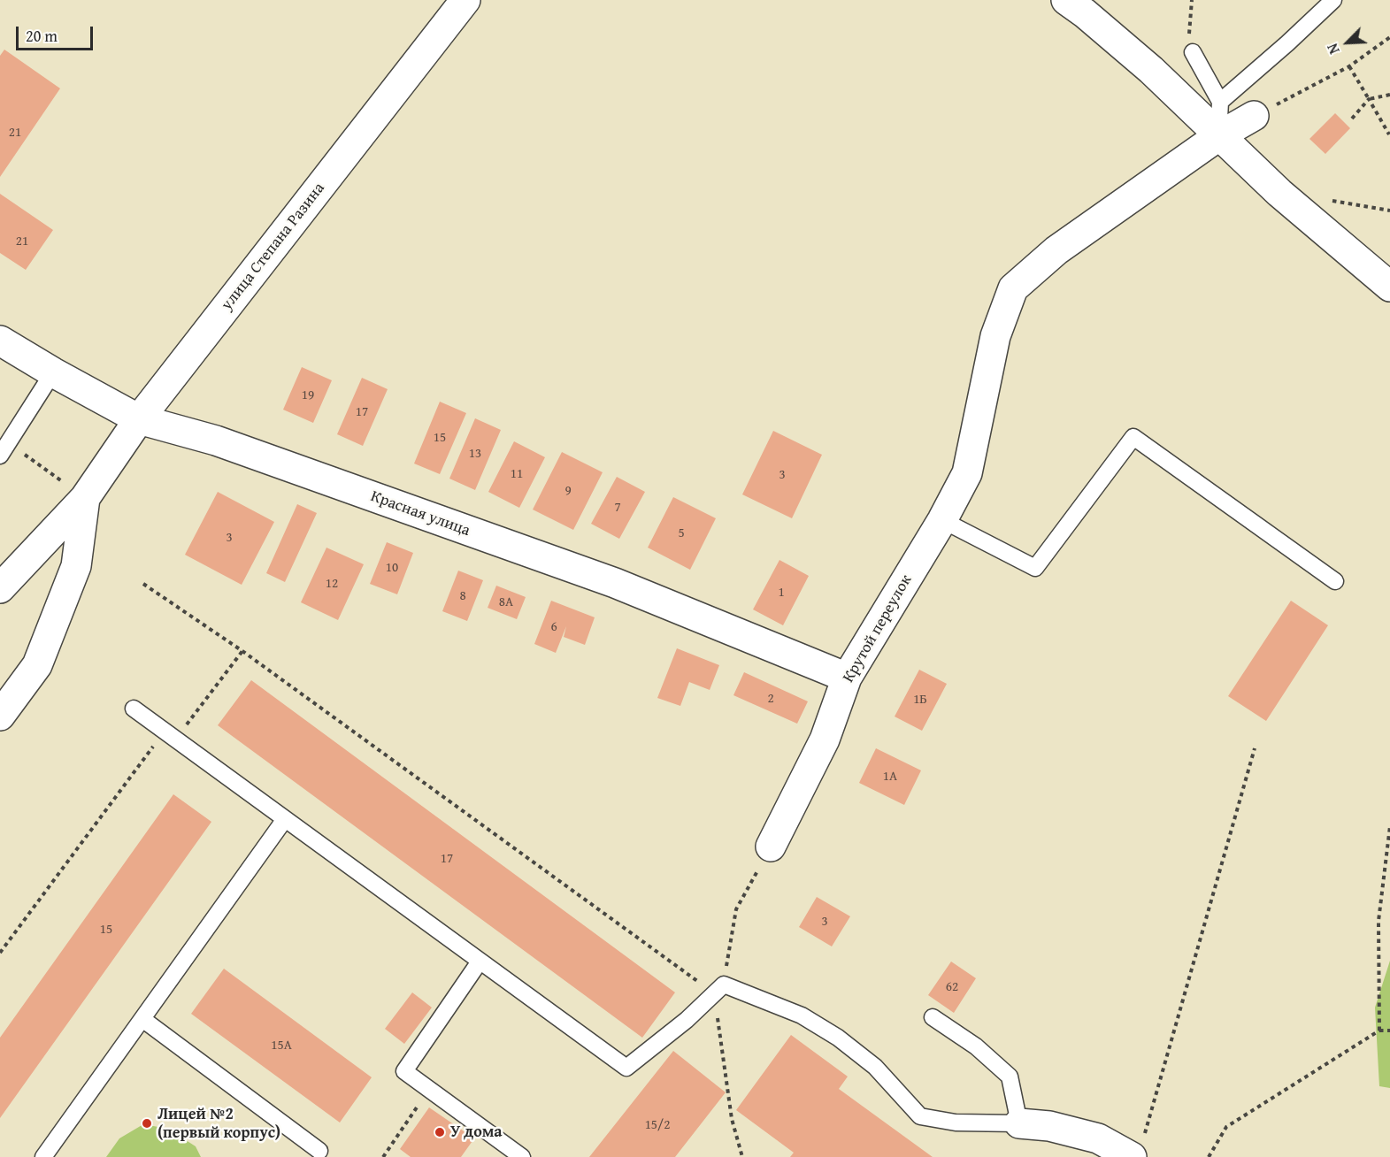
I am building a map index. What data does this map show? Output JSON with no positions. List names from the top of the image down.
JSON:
{
  "streets": {
    "street": ["улица Степана Разина", "Красная улица", "Крутой переулок"]
  },
  "crossings": [
    ["улица Степана Разина", "Красная улица"],
    ["Красная улица", "Крутой переулок"]
  ],
  "places": ["Лицей №2 (первый корпус)", "У дома"],
  "house_numbers": [
    "21",
    "21",
    "19",
    "17",
    "15",
    "13",
    "11",
    "3",
    "9",
    "7",
    "5",
    "3",
    "10",
    "12",
    "1",
    "8",
    "8А",
    "6",
    "2",
    "1Б",
    "1А",
    "17",
    "3",
    "15",
    "62",
    "15А",
    "15/2"
  ],
  "scale_bar": "20 m",
  "north": "bottom left"
}
